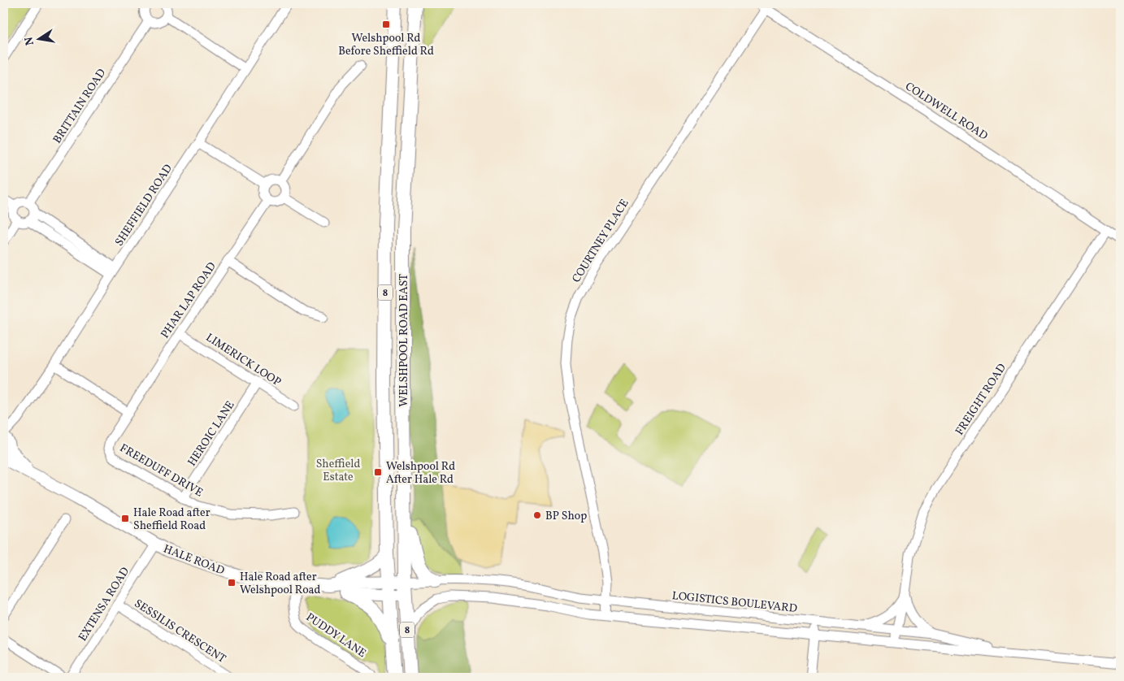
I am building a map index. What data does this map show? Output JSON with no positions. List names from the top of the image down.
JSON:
{
  "streets": {
    "highway": ["8", "WELSHPOOL ROAD EAST"],
    "main road": ["HALE ROAD"],
    "street": [
      "BRITTAIN ROAD",
      "COLDWELL ROAD",
      "SHEFFIELD ROAD",
      "COURTNEY PLACE",
      "PHAR LAP ROAD",
      "LIMERICK LOOP",
      "FREIGHT ROAD",
      "HEROIC LANE",
      "FREEDUFF DRIVE",
      "LOGISTICS BOULEVARD",
      "EXTENSA ROAD",
      "SESSILIS CRESCENT",
      "PUDDY LANE"
    ]
  },
  "crossings": [
    ["COLDWELL ROAD", "COURTNEY PLACE"],
    ["COLDWELL ROAD", "FREIGHT ROAD"],
    ["SHEFFIELD ROAD", "HALE ROAD"],
    ["COURTNEY PLACE", "LOGISTICS BOULEVARD"],
    ["8", "WELSHPOOL ROAD EAST"],
    ["8", "LOGISTICS BOULEVARD"],
    ["PHAR LAP ROAD", "LIMERICK LOOP"],
    ["PHAR LAP ROAD", "FREEDUFF DRIVE"],
    ["WELSHPOOL ROAD EAST", "HALE ROAD"],
    ["WELSHPOOL ROAD EAST", "LOGISTICS BOULEVARD"],
    ["LIMERICK LOOP", "HEROIC LANE"],
    ["FREIGHT ROAD", "LOGISTICS BOULEVARD"],
    ["HEROIC LANE", "FREEDUFF DRIVE"],
    ["HALE ROAD", "LOGISTICS BOULEVARD"],
    ["HALE ROAD", "EXTENSA ROAD"],
    ["HALE ROAD", "PUDDY LANE"],
    ["EXTENSA ROAD", "SESSILIS CRESCENT"]
  ],
  "parks": ["Sheffield Estate"],
  "places": {
    "transit": [
      "Welshpool Rd Before Sheffield Rd",
      "Welshpool Rd After Hale Rd",
      "Hale Road after Sheffield Road",
      "Hale Road after Welshpool Road"
    ],
    "other": ["BP Shop"]
  },
  "north": "left"
}
